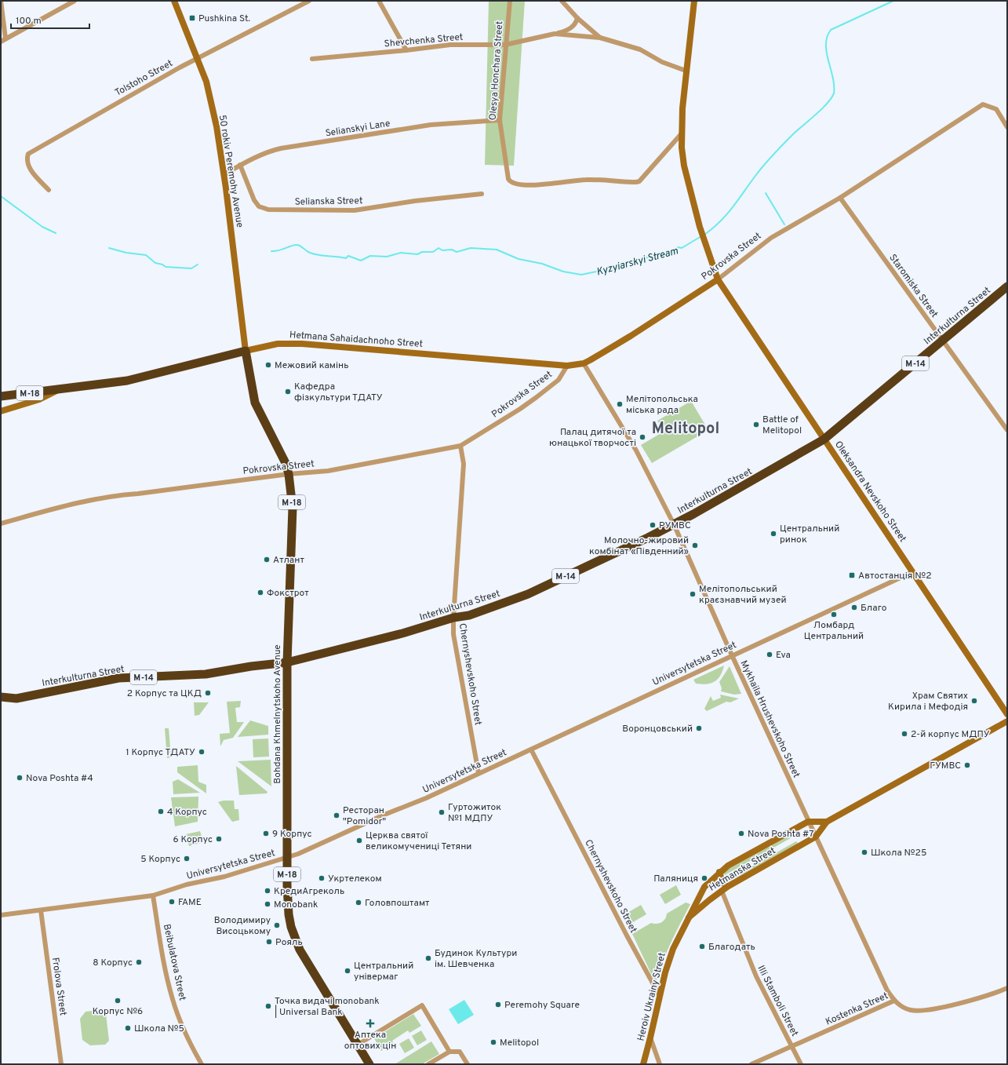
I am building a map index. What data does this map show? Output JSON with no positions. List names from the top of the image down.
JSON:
{
  "streets": {
    "highway": [
      "Interkulturna Street",
      "Hetmana Sahaidachnoho Street",
      "М-14",
      "М-18",
      "Bohdana Khmelnytskoho Avenue"
    ],
    "main road": [
      "50 rokiv Peremohy Avenue",
      "Pokrovska Street",
      "Oleksandra Nevskoho Street",
      "Hetmanska Street",
      "Heroiv Ukrainy Street"
    ],
    "street": [
      "Shevchenka Street",
      "Olesya Honchara Street",
      "Tolstoho Street",
      "Selianskyi Lane",
      "Selianska Street",
      "Staromiska Street",
      "Universytetska Street",
      "Chernyshevskoho Street",
      "Mykhaila Hrushevskoho Street",
      "Beibulatova Street",
      "Frolova Street",
      "Illi Stamboli Street",
      "Kostenka Street"
    ]
  },
  "crossings": [
    ["Shevchenka Street", "Olesya Honchara Street"],
    ["Shevchenka Street", "Oleksandra Nevskoho Street"],
    ["Olesya Honchara Street", "Selianskyi Lane"],
    ["Olesya Honchara Street", "Oleksandra Nevskoho Street"],
    ["Tolstoho Street", "50 rokiv Peremohy Avenue"],
    ["Selianskyi Lane", "50 rokiv Peremohy Avenue"],
    ["Selianskyi Lane", "Selianska Street"],
    ["50 rokiv Peremohy Avenue", "Hetmana Sahaidachnoho Street"],
    ["50 rokiv Peremohy Avenue", "Bohdana Khmelnytskoho Avenue"],
    ["Pokrovska Street", "Staromiska Street"],
    ["Pokrovska Street", "Hetmana Sahaidachnoho Street"],
    ["Pokrovska Street", "Oleksandra Nevskoho Street"],
    ["Pokrovska Street", "Chernyshevskoho Street"],
    ["Pokrovska Street", "Bohdana Khmelnytskoho Avenue"],
    ["Pokrovska Street", "Mykhaila Hrushevskoho Street"],
    ["Staromiska Street", "Interkulturna Street"],
    ["Interkulturna Street", "Oleksandra Nevskoho Street"],
    ["Interkulturna Street", "Chernyshevskoho Street"],
    ["Interkulturna Street", "Bohdana Khmelnytskoho Avenue"],
    ["Interkulturna Street", "Mykhaila Hrushevskoho Street"],
    ["Hetmana Sahaidachnoho Street", "М-18"],
    ["Hetmana Sahaidachnoho Street", "Bohdana Khmelnytskoho Avenue"],
    ["Oleksandra Nevskoho Street", "Universytetska Street"],
    ["Universytetska Street", "Chernyshevskoho Street"],
    ["Universytetska Street", "Bohdana Khmelnytskoho Avenue"],
    ["Universytetska Street", "Mykhaila Hrushevskoho Street"],
    ["Universytetska Street", "Beibulatova Street"],
    ["Universytetska Street", "Frolova Street"],
    ["Chernyshevskoho Street", "Heroiv Ukrainy Street"],
    ["Mykhaila Hrushevskoho Street", "Hetmanska Street"],
    ["Mykhaila Hrushevskoho Street", "Kostenka Street"],
    ["Hetmanska Street", "Heroiv Ukrainy Street"],
    ["Hetmanska Street", "Illi Stamboli Street"],
    ["Illi Stamboli Street", "Kostenka Street"]
  ],
  "districts": ["Melitopol"],
  "water": ["Kyzyiarskyi Stream"],
  "places": {
    "transit": ["Pushkina St.", "Автостанція №2"],
    "other": [
      "Межовий камінь",
      "Кафедра фізкультури ТДАТУ",
      "Мелітопольська міська рада",
      "Battle of Melitopol",
      "Палац дитячої та юнацької творчості",
      "РУМВC",
      "Центральний ринок",
      "Молочно-жировий комбінат «Південний»",
      "Атлант",
      "Фокстрот",
      "Мелітопольський краєзнавчий музей",
      "Благо",
      "Ломбард Центральний",
      "Eva",
      "2 Корпус та ЦКД",
      "Храм Святих Кирила і Мефодія",
      "Воронцовський",
      "2-й корпус МДПУ",
      "1 Корпус ТДАТУ",
      "ГУМВС",
      "Nova Poshta #4",
      "4 Корпус",
      "Гуртожиток №1 МДПУ",
      "Ресторан \"Pomidor\"",
      "9 Корпус",
      "Nova Poshta #7",
      "6 Корпус",
      "Церква святої великомучениці Тетяни",
      "Школа №25",
      "5 Корпус",
      "Укртелеком",
      "Паляниця",
      "КредиАгреколь",
      "FAME",
      "Головпоштамт",
      "Monobank",
      "Володимиру Висоцькому",
      "Рояль",
      "Благодать",
      "Будинок Культури ім. Шевченка",
      "8 Корпус",
      "Центральний універмаг",
      "Корпус №6",
      "Peremohy Square",
      "Точка видачі monobank | Universal Bank",
      "Школа №5",
      "Melitopol"
    ],
    "health": ["Аптека оптових цін"]
  },
  "scale_bar": "100 m"
}
